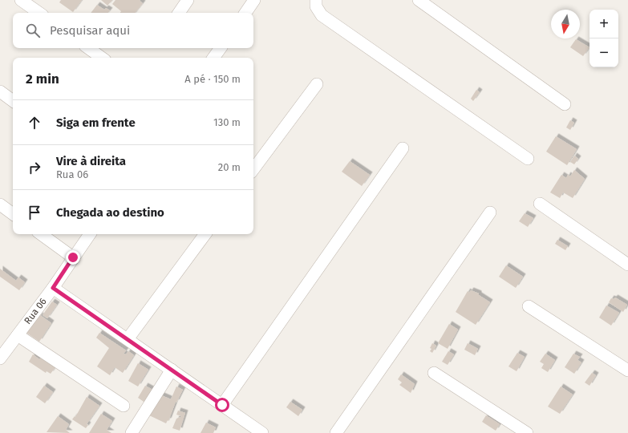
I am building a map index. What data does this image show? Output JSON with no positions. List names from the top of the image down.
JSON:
{
  "streets": {
    "street": ["Rua 06"]
  },
  "north": "bottom",
  "page": {
    "map_buttons": ["+", "−"],
    "search": "Pesquisar aqui",
    "heading": ["2 min", "A pé · 150 m"],
    "list": [
      ["Siga em frente", "130 m"],
      ["Vire à direita", "Rua 06", "20 m"],
      "Chegada ao destino"
    ]
  }
}
